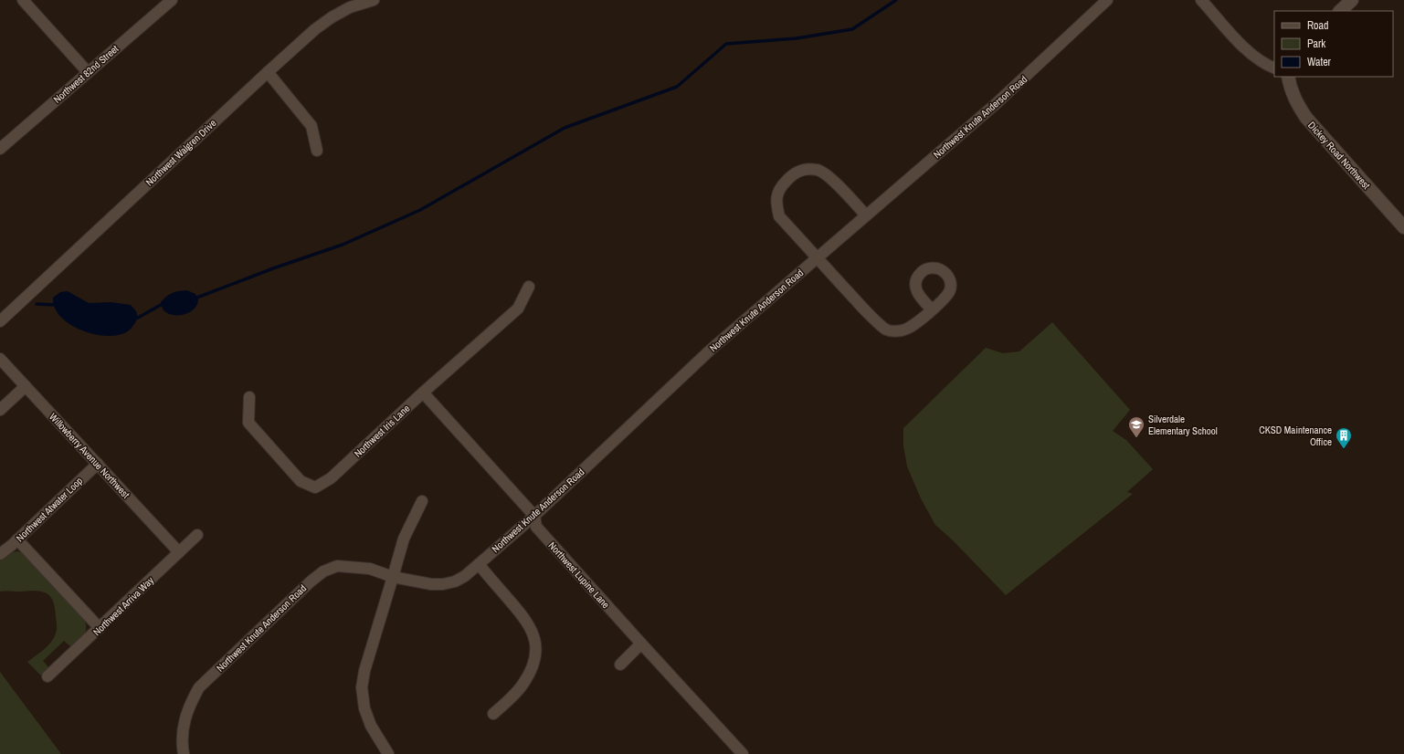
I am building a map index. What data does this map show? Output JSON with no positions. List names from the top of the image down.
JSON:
{
  "streets": {
    "street": [
      "Northwest 82nd Street",
      "Northwest Knute Anderson Road",
      "Northwest Walgren Drive",
      "Dickey Road Northwest",
      "Northwest Iris Lane",
      "Willowberry Avenue Northwest",
      "Northwest Atwater Loop",
      "Northwest Lupine Lane",
      "Northwest Arriva Way"
    ]
  },
  "crossings": [
    ["Northwest Knute Anderson Road", "Northwest Lupine Lane"],
    ["Northwest Iris Lane", "Northwest Lupine Lane"],
    ["Willowberry Avenue Northwest", "Northwest Atwater Loop"],
    ["Willowberry Avenue Northwest", "Northwest Arriva Way"]
  ],
  "places": {
    "school or university": ["Silverdale Elementary School"],
    "building": ["CKSD Maintenance Office"]
  },
  "legend": ["Road", "Park", "Water"]
}
